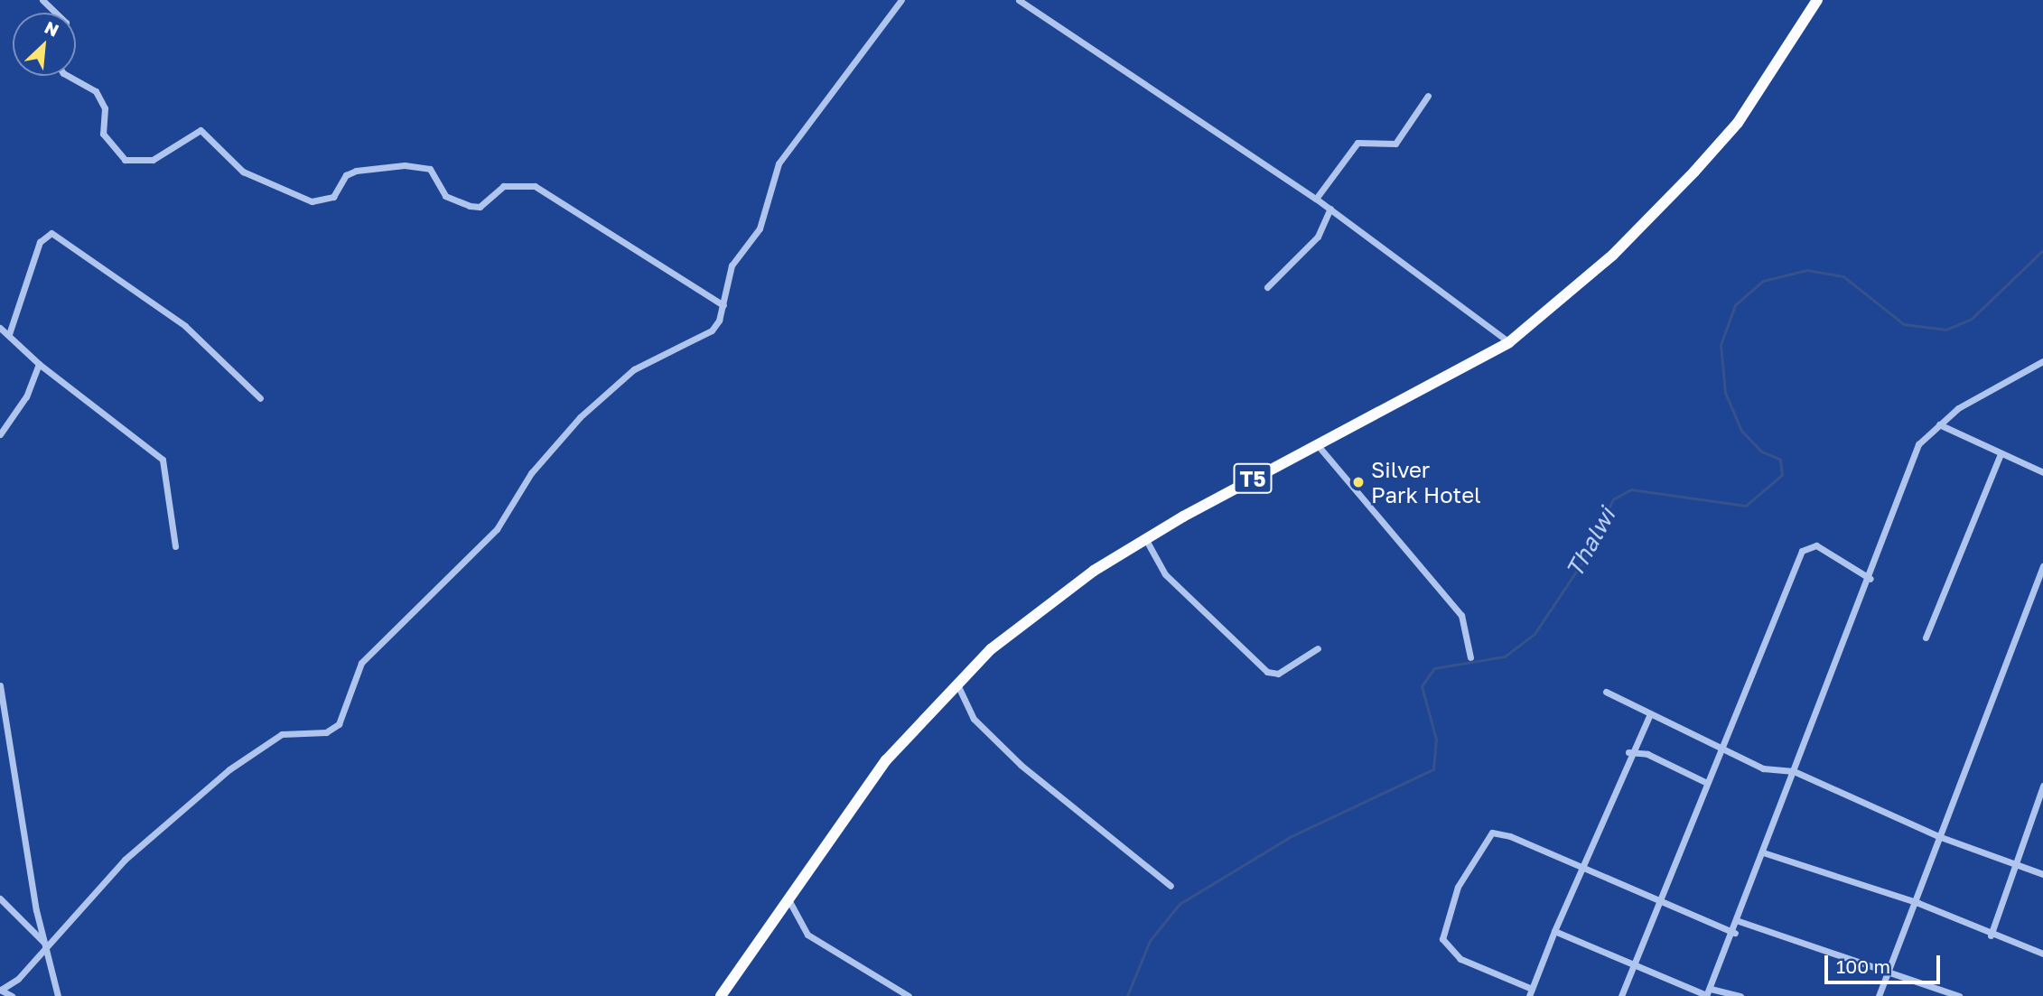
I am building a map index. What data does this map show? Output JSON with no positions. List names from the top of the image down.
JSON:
{
  "streets": {
    "highway": ["T5"]
  },
  "water": ["Thalwi"],
  "places": ["Silver Park Hotel"],
  "scale_bar": "100 m",
  "north": "top right"
}
